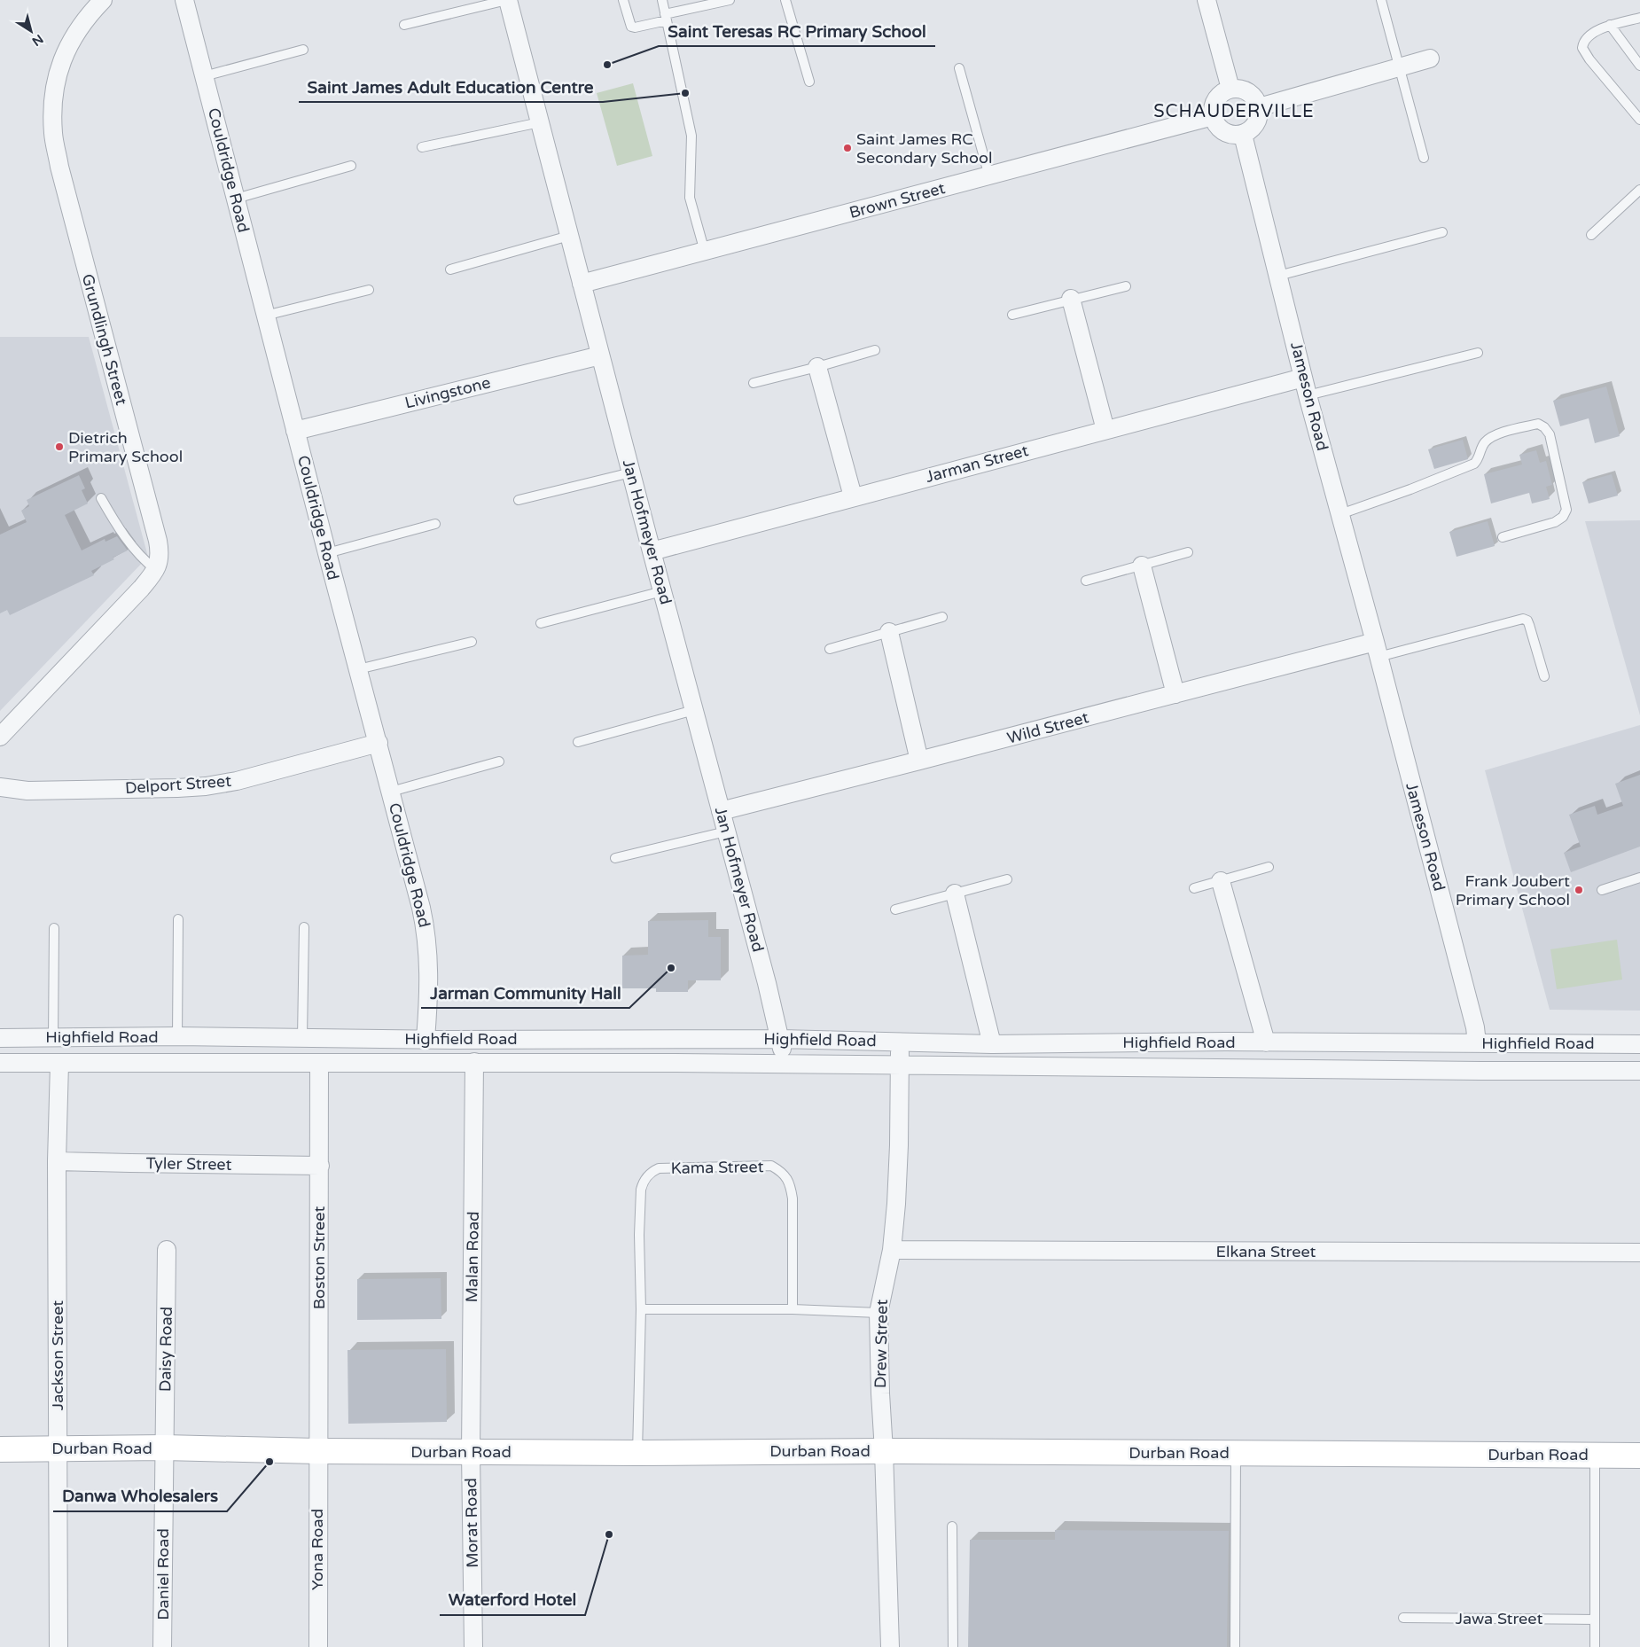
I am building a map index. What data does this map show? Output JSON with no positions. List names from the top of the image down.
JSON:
{
  "streets": {
    "street": [
      "Couldridge Road",
      "Brown Street",
      "Grundlingh Street",
      "Livingstone",
      "Jameson Road",
      "Jarman Street",
      "Jan Hofmeyer Road",
      "Wild Street",
      "Delport Street",
      "Highfield Road",
      "Tyler Street",
      "Elkana Street",
      "Malan Road",
      "Boston Street",
      "Drew Street",
      "Daisy Road",
      "Jackson Street",
      "Durban Road",
      "Morat Road",
      "Yona Road",
      "Daniel Road"
    ],
    "lane": ["Kama Street", "Jawa Street"]
  },
  "crossings": [
    ["Couldridge Road", "Livingstone"],
    ["Couldridge Road", "Delport Street"],
    ["Couldridge Road", "Highfield Road"],
    ["Brown Street", "Jameson Road"],
    ["Brown Street", "Jan Hofmeyer Road"],
    ["Livingstone", "Jan Hofmeyer Road"],
    ["Jameson Road", "Jarman Street"],
    ["Jameson Road", "Wild Street"],
    ["Jameson Road", "Highfield Road"],
    ["Jarman Street", "Jan Hofmeyer Road"],
    ["Jan Hofmeyer Road", "Wild Street"],
    ["Jan Hofmeyer Road", "Highfield Road"],
    ["Highfield Road", "Malan Road"],
    ["Highfield Road", "Boston Street"],
    ["Highfield Road", "Drew Street"],
    ["Highfield Road", "Jackson Street"],
    ["Tyler Street", "Boston Street"],
    ["Tyler Street", "Jackson Street"],
    ["Kama Street", "Durban Road"],
    ["Elkana Street", "Drew Street"],
    ["Malan Road", "Durban Road"],
    ["Malan Road", "Morat Road"],
    ["Boston Street", "Durban Road"],
    ["Boston Street", "Yona Road"],
    ["Drew Street", "Durban Road"],
    ["Daisy Road", "Durban Road"],
    ["Daisy Road", "Daniel Road"],
    ["Jackson Street", "Durban Road"],
    ["Durban Road", "Morat Road"],
    ["Durban Road", "Yona Road"],
    ["Durban Road", "Daniel Road"]
  ],
  "districts": ["SCHAUDERVILLE"],
  "places": [
    "Saint Teresas RC Primary School",
    "Saint James Adult Education Centre",
    "Saint James RC Secondary School",
    "Dietrich Primary School",
    "Frank Joubert Primary School",
    "Jarman Community Hall",
    "Danwa Wholesalers",
    "Waterford Hotel"
  ],
  "north": "bottom right"
}
